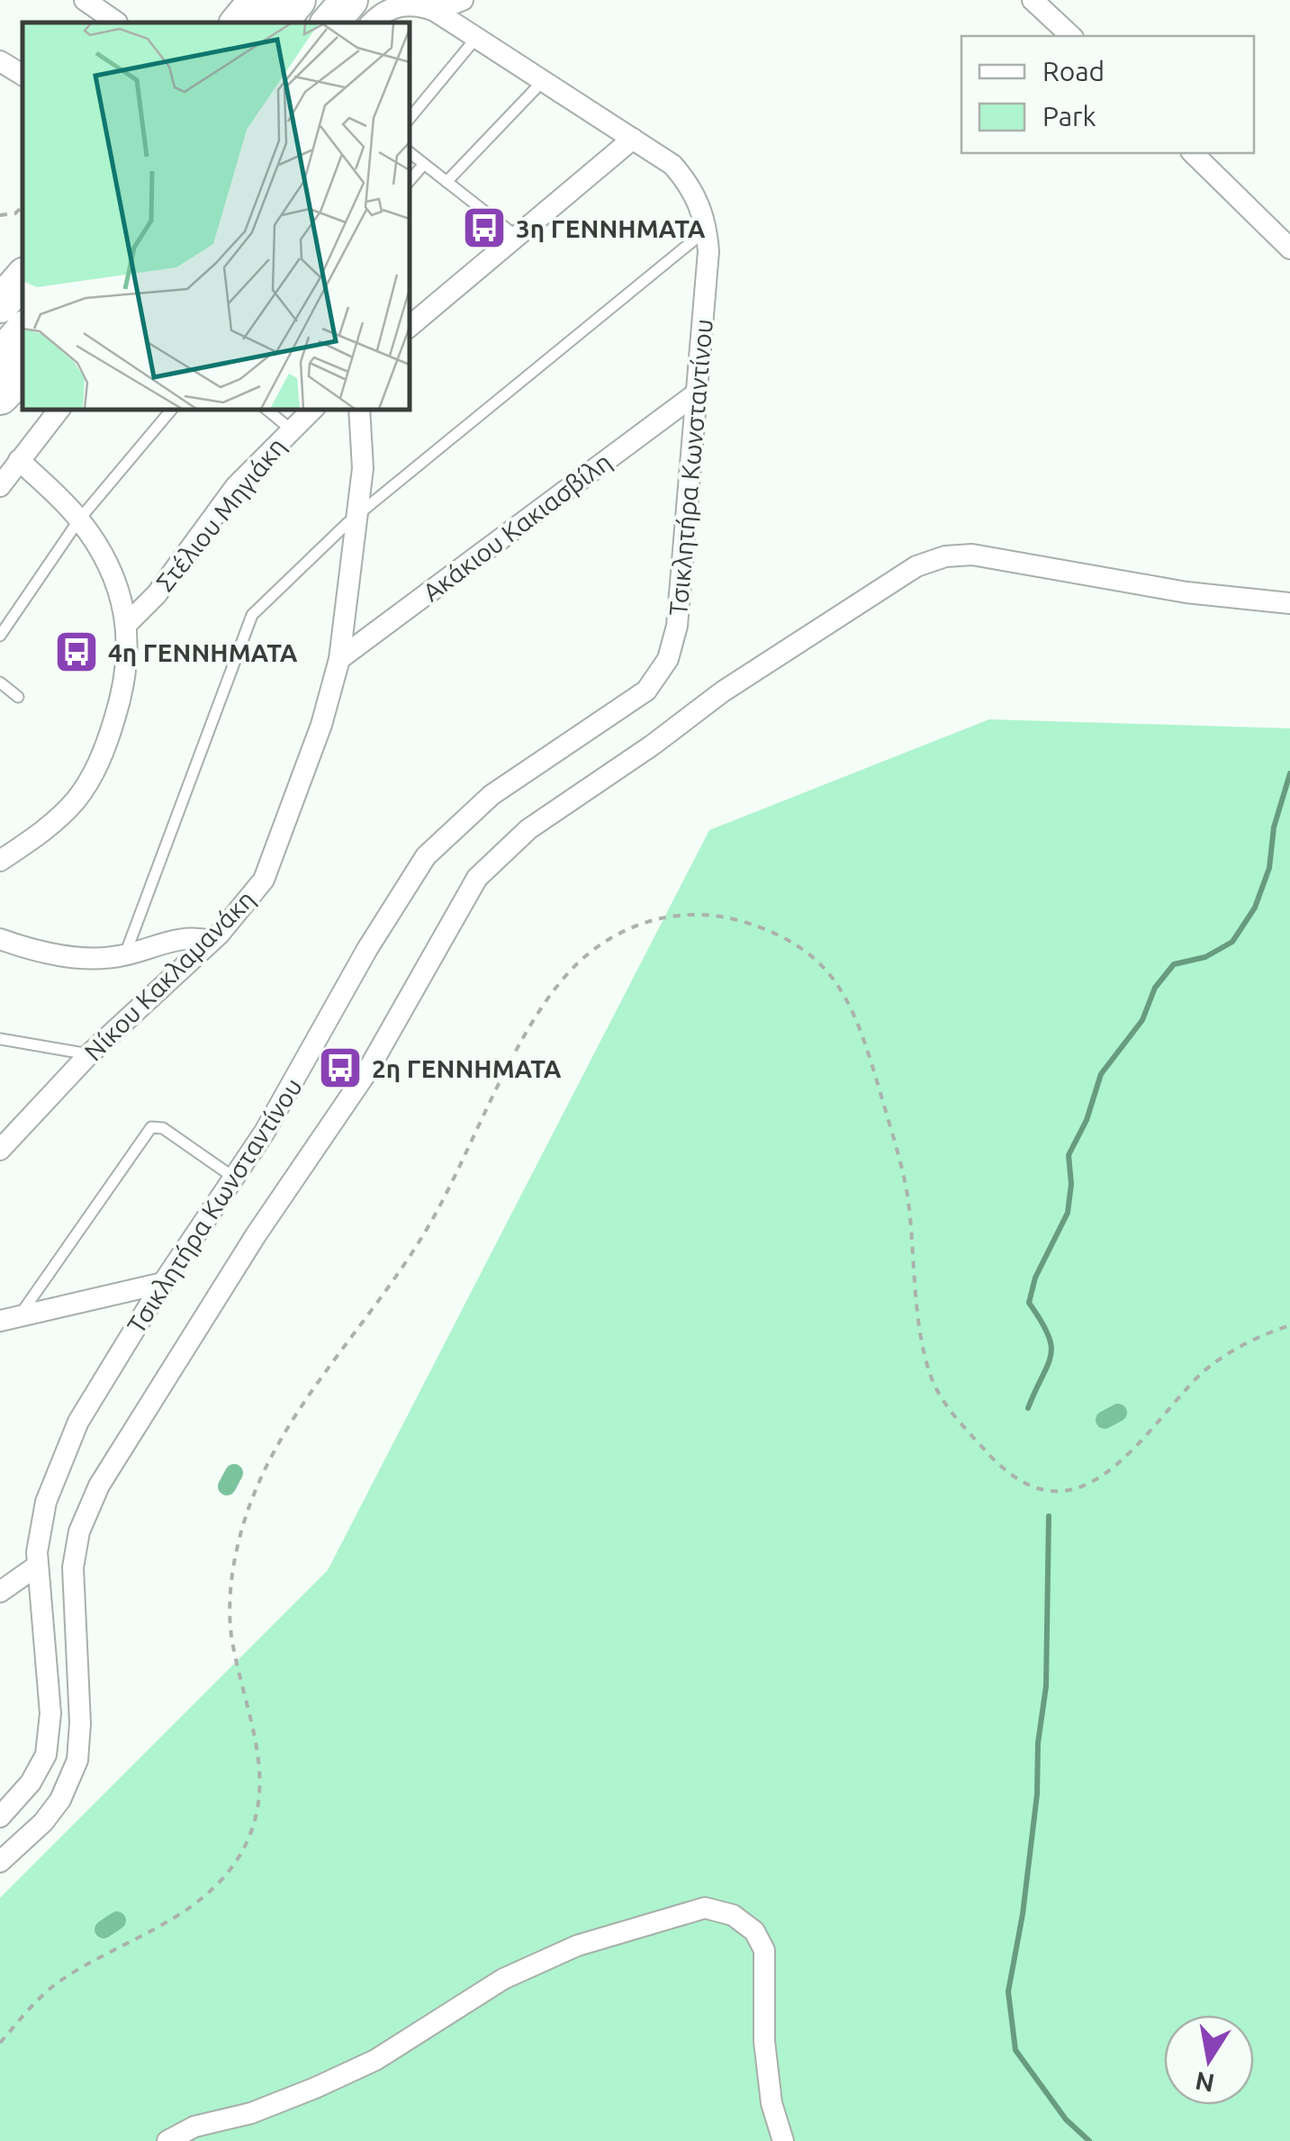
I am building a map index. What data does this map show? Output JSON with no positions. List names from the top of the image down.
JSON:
{
  "streets": {
    "street": [
      "Τσικλητήρα Κωνσταντίνου",
      "Στέλιου Μηγιάκη",
      "Ακάκιου Κακιασβίλη",
      "Νίκου Κακλαμανάκη"
    ]
  },
  "crossings": [
    ["Τσικλητήρα Κωνσταντίνου", "Ακάκιου Κακιασβίλη"],
    ["Ακάκιου Κακιασβίλη", "Νίκου Κακλαμανάκη"]
  ],
  "places": {
    "bus stop": ["3η ΓΕΝΝΗΜΑΤΑ", "4η ΓΕΝΝΗΜΑΤΑ", "2η ΓΕΝΝΗΜΑΤΑ"]
  },
  "legend": ["Road", "Park"],
  "north": "bottom"
}
